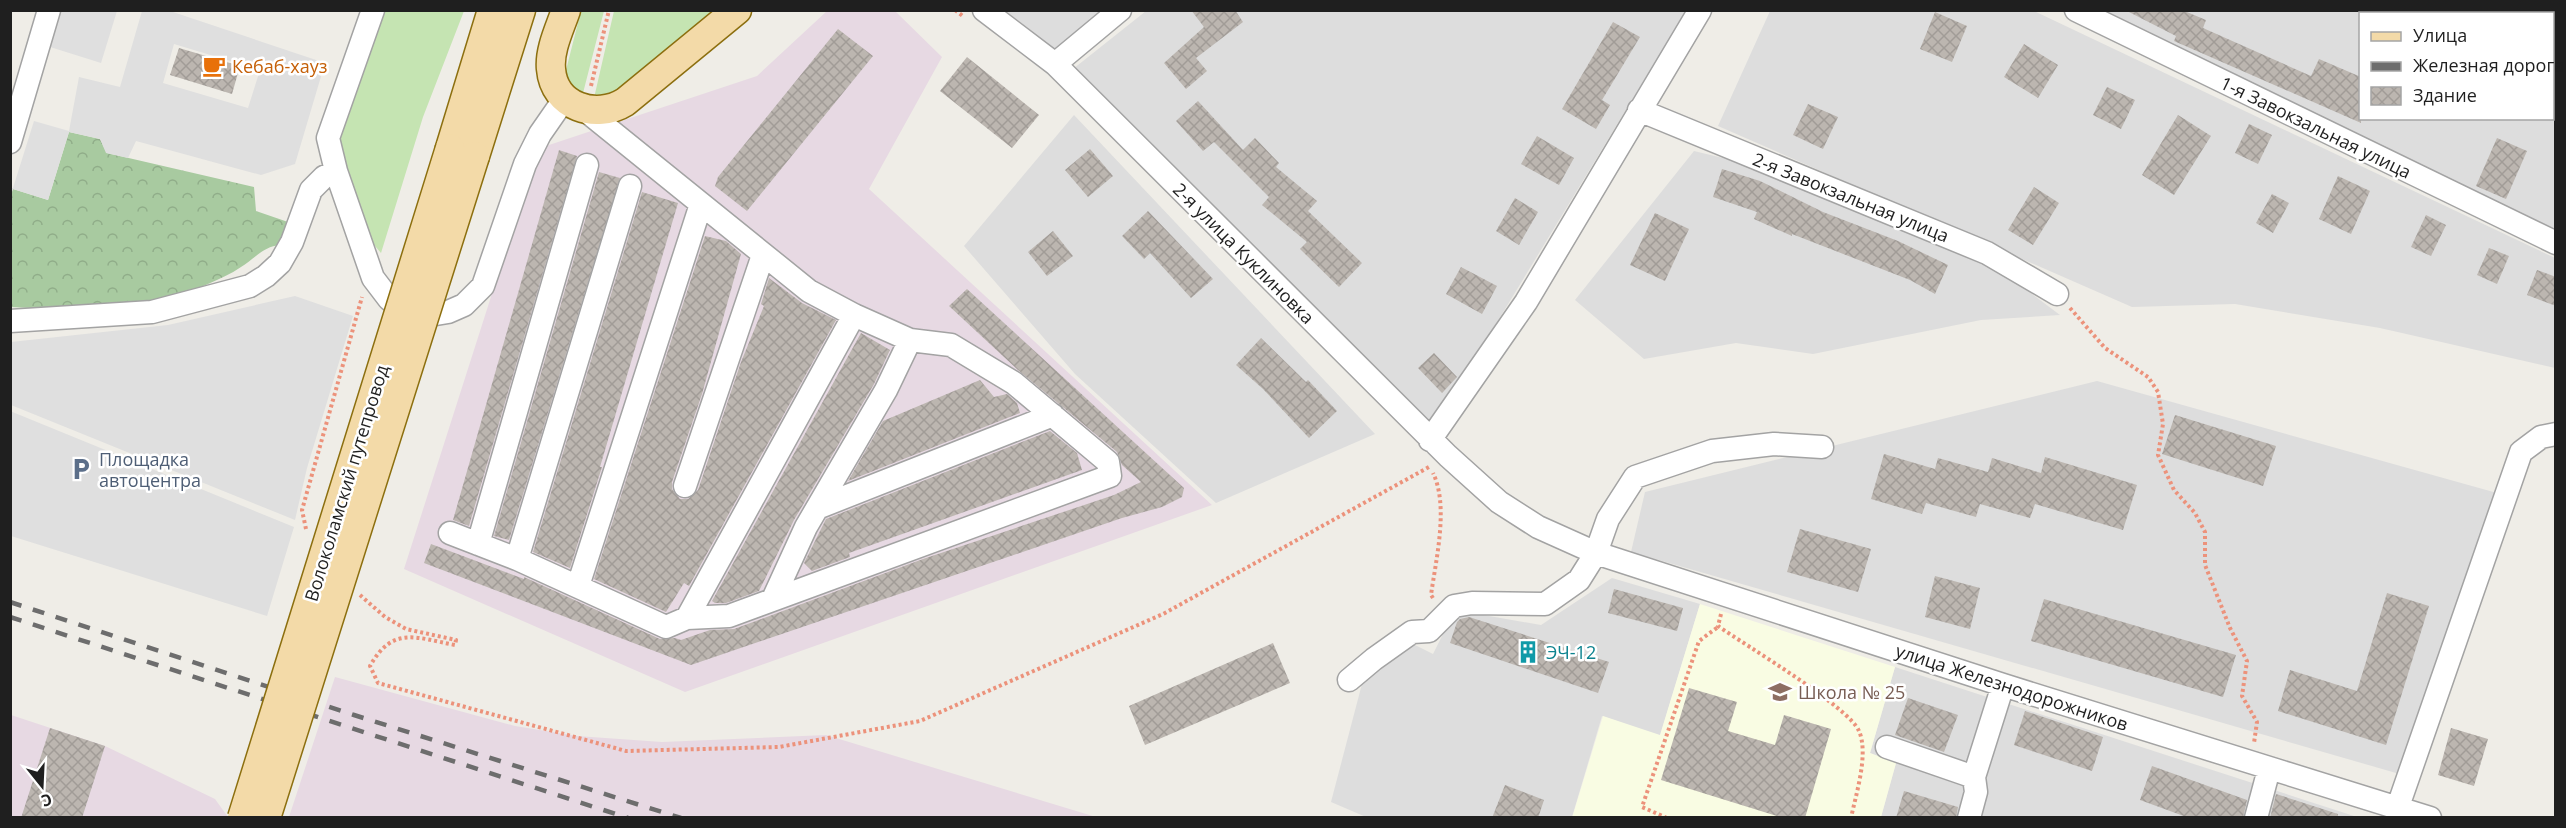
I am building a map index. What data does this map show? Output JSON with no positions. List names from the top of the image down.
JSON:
{
  "streets": {
    "main road": ["Волоколамский путепровод"],
    "street": [
      "1-я Завокзальная улица",
      "2-я Завокзальная улица",
      "2-я улица Куклиновка",
      "улица Железнодорожников"
    ]
  },
  "crossings": [
    ["2-я улица Куклиновка", "улица Железнодорожников"]
  ],
  "places": {
    "cafe": ["Кебаб-хауз"],
    "parking": ["Площадка автоцентра"],
    "building": ["ЭЧ-12"],
    "school or university": ["Школа № 25"]
  },
  "legend": ["Улица", "Железная дорога", "Здание"],
  "north": "bottom"
}
